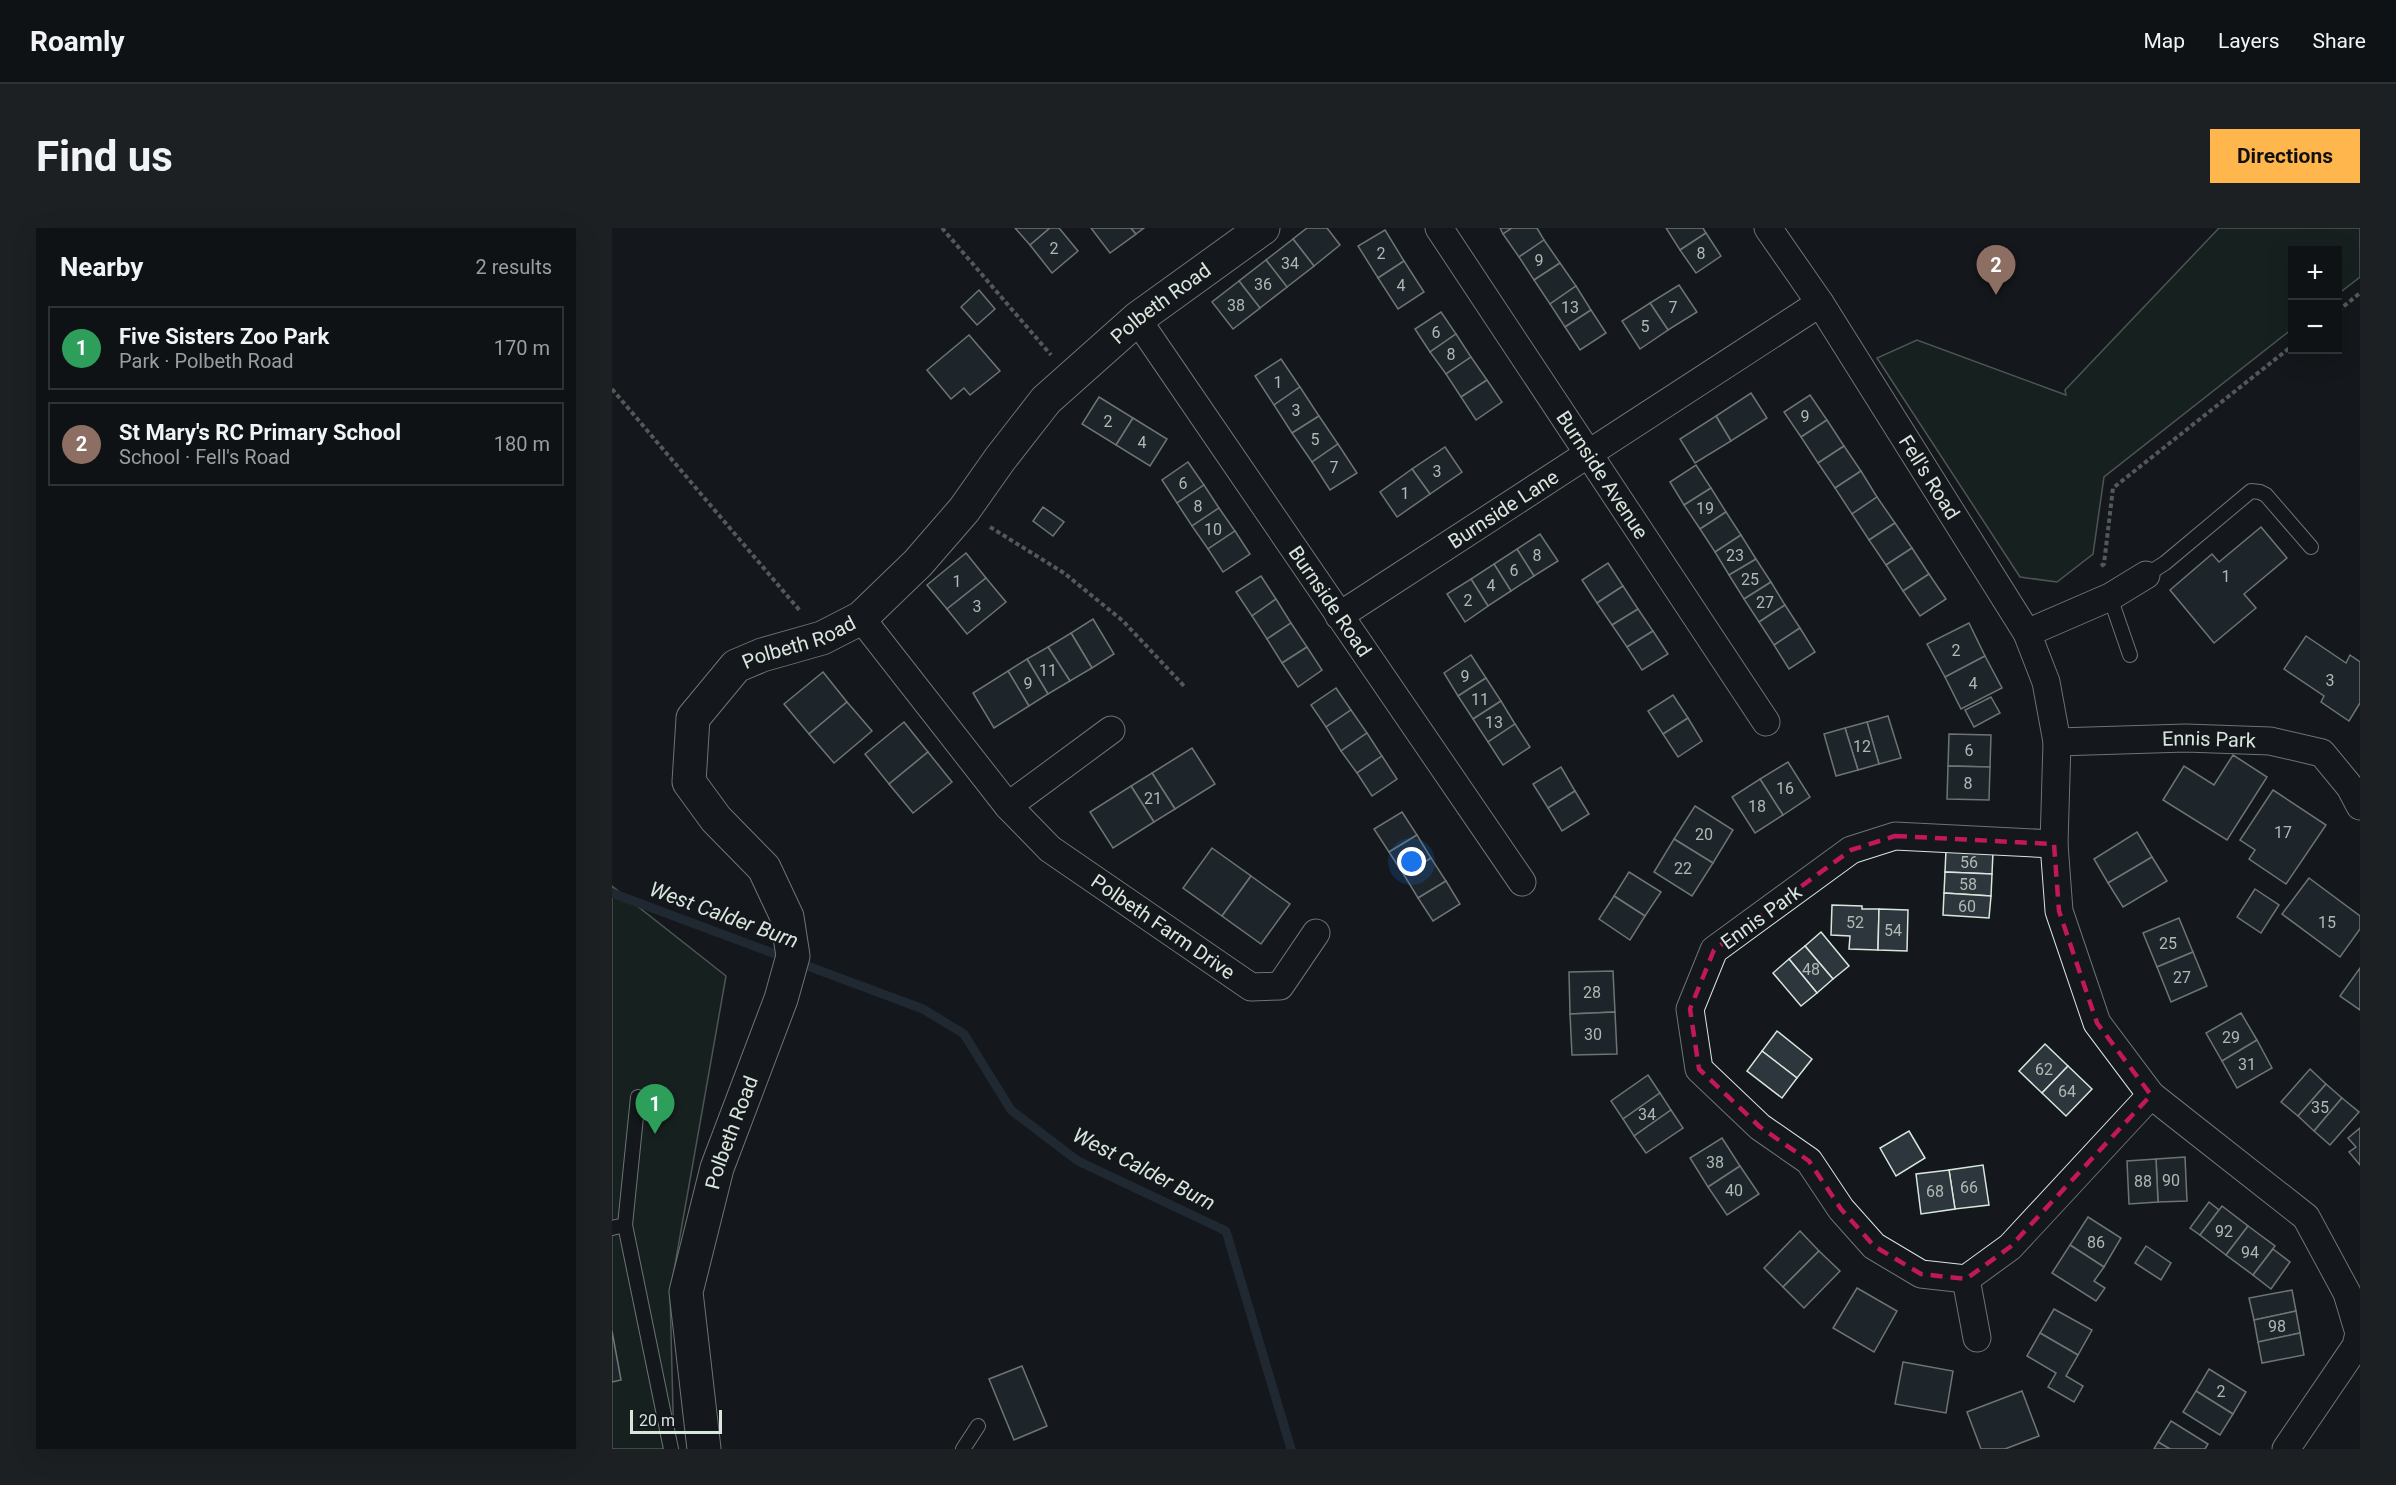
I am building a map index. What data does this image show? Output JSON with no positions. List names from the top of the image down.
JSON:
{
  "streets": {
    "street": [
      "Polbeth Road",
      "Burnside Avenue",
      "Fell's Road",
      "Burnside Lane",
      "Burnside Road",
      "Ennis Park",
      "Polbeth Farm Drive"
    ]
  },
  "crossings": [
    ["Polbeth Road", "Burnside Road"],
    ["Polbeth Road", "Polbeth Farm Drive"],
    ["Burnside Avenue", "Burnside Lane"],
    ["Fell's Road", "Burnside Lane"],
    ["Fell's Road", "Ennis Park"],
    ["Burnside Lane", "Burnside Road"]
  ],
  "water": ["West Calder Burn"],
  "house_numbers": [
    "2",
    "2",
    "8",
    "9",
    "34",
    "36",
    "4",
    "38",
    "13",
    "7",
    "5",
    "6",
    "8",
    "1",
    "3",
    "9",
    "2",
    "5",
    "4",
    "7",
    "3",
    "6",
    "1",
    "8",
    "19",
    "10",
    "8",
    "23",
    "6",
    "1",
    "25",
    "1",
    "4",
    "2",
    "27",
    "3",
    "2",
    "11",
    "9",
    "3",
    "9",
    "4",
    "11",
    "13",
    "12",
    "6",
    "8",
    "16",
    "21",
    "18",
    "17",
    "20",
    "56",
    "22",
    "58",
    "60",
    "52",
    "15",
    "54",
    "25",
    "48",
    "27",
    "28",
    "30",
    "29",
    "31",
    "62",
    "64",
    "35",
    "34",
    "38",
    "90",
    "88",
    "66",
    "40",
    "68",
    "92",
    "86",
    "94",
    "98",
    "2"
  ],
  "scale_bar": "20 m",
  "page": {
    "header": "Roamly",
    "nav": ["Map", "Layers", "Share"],
    "buttons": "Directions",
    "title": "Find us",
    "heading": ["Nearby", "2 results"],
    "pins": ["2", "1"],
    "map_buttons": ["+", "−"],
    "list": [
      {
        "mark": "1",
        "name": "Five Sisters Zoo Park",
        "note": "Park · Polbeth Road",
        "value": "170 m"
      },
      {
        "mark": "2",
        "name": "St Mary's RC Primary School",
        "note": "School · Fell's Road",
        "value": "180 m"
      }
    ],
    "scale": "20 m"
  }
}
